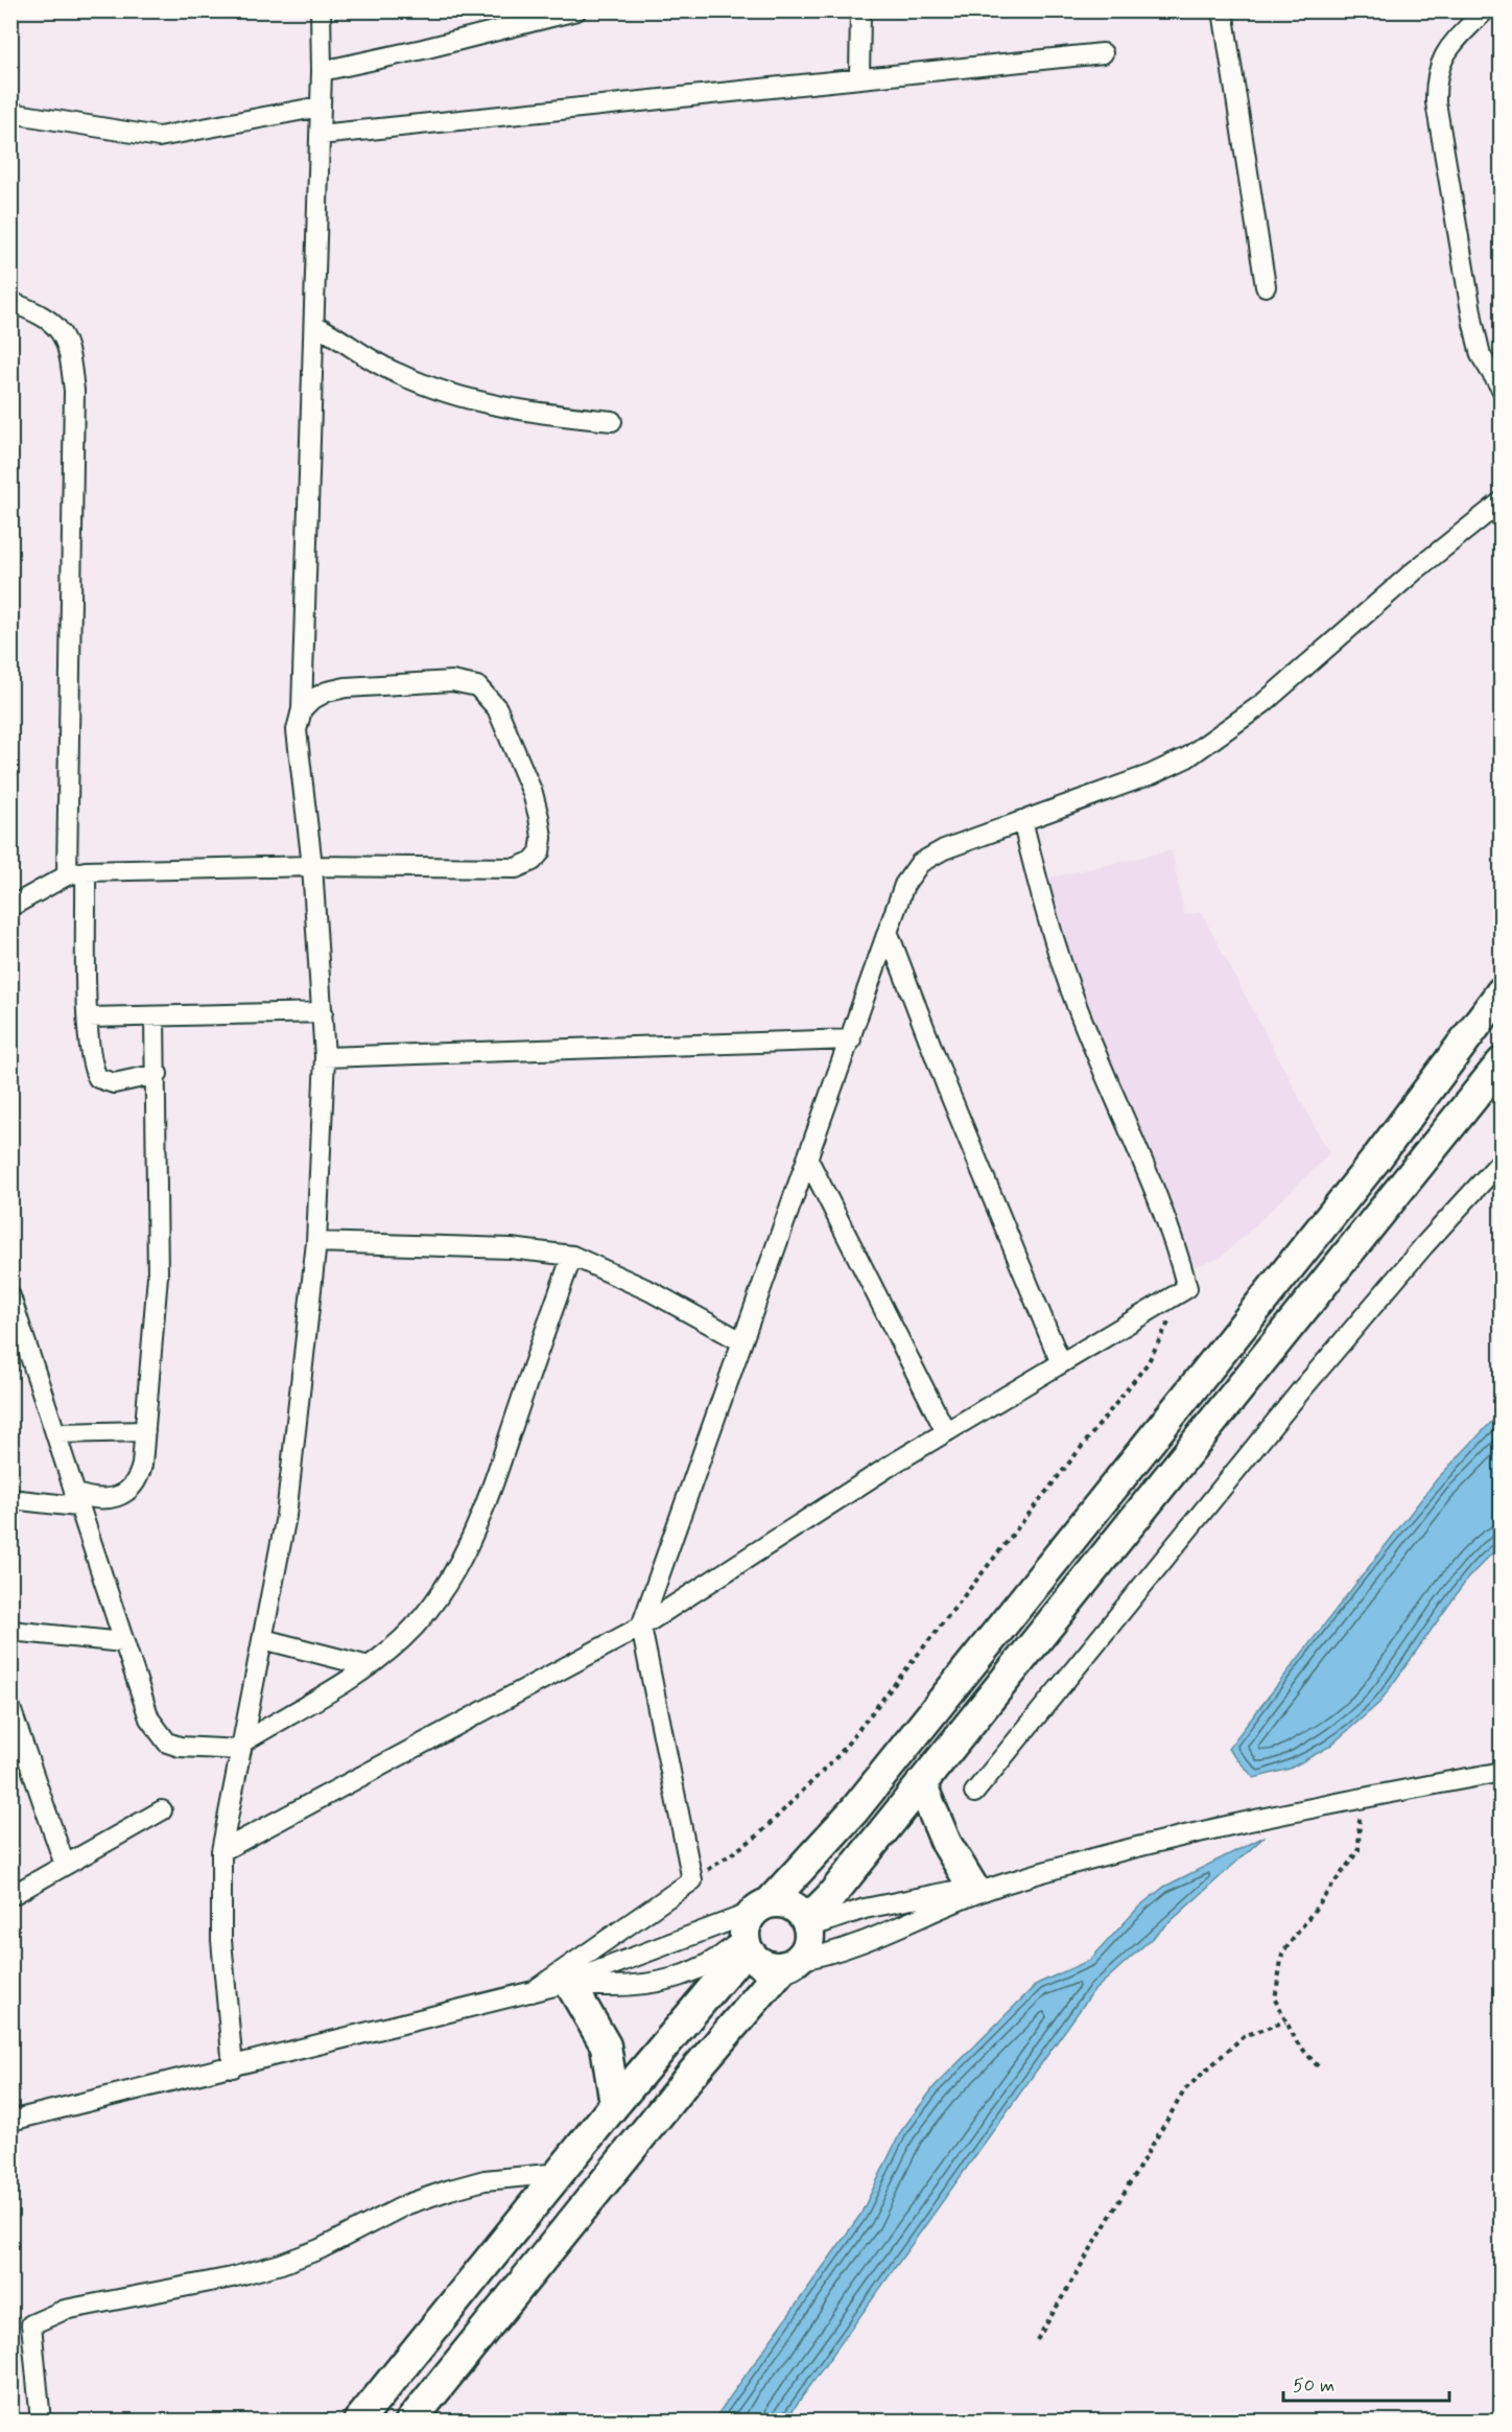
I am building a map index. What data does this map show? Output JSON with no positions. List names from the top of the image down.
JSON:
{
  "scale_bar": "50 m"
}
